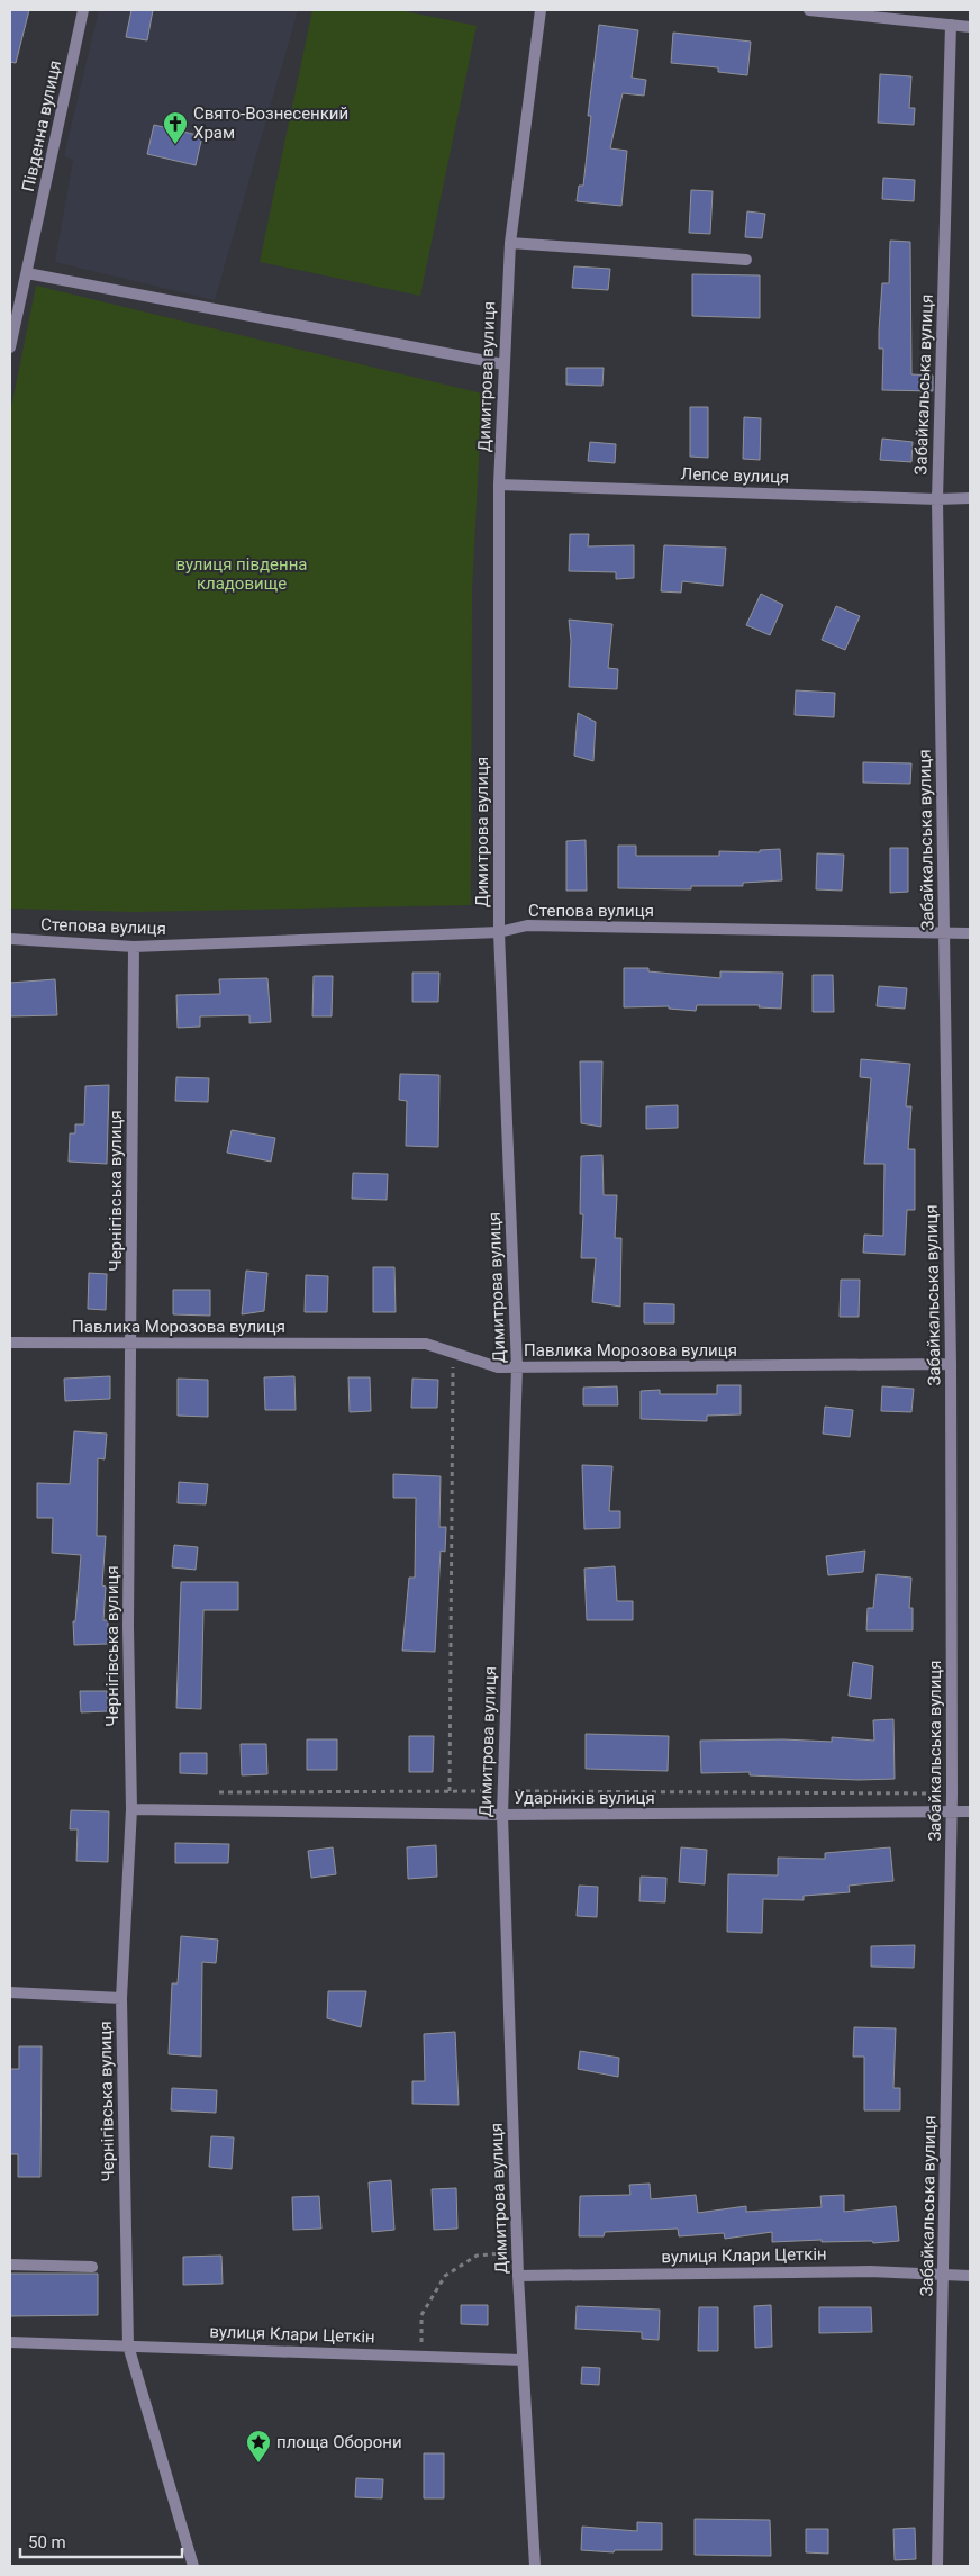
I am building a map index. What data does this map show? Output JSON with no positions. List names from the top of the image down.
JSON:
{
  "streets": {
    "street": [
      "Південна вулиця",
      "Димитрова вулиця",
      "Забайкальська вулиця",
      "Лепсе вулиця",
      "Степова вулиця",
      "Чернігівська вулиця",
      "Павлика Морозова вулиця",
      "Ударників вулиця",
      "вулиця Клари Цеткін"
    ]
  },
  "crossings": [
    ["Димитрова вулиця", "Лепсе вулиця"],
    ["Димитрова вулиця", "Степова вулиця"],
    ["Димитрова вулиця", "Павлика Морозова вулиця"],
    ["Димитрова вулиця", "Ударників вулиця"],
    ["Димитрова вулиця", "вулиця Клари Цеткін"],
    ["Забайкальська вулиця", "Лепсе вулиця"],
    ["Забайкальська вулиця", "Степова вулиця"],
    ["Забайкальська вулиця", "Павлика Морозова вулиця"],
    ["Забайкальська вулиця", "Ударників вулиця"],
    ["Забайкальська вулиця", "вулиця Клари Цеткін"],
    ["Степова вулиця", "Чернігівська вулиця"],
    ["Чернігівська вулиця", "Павлика Морозова вулиця"],
    ["Чернігівська вулиця", "Ударників вулиця"],
    ["Чернігівська вулиця", "вулиця Клари Цеткін"]
  ],
  "parks": ["вулиця південна кладовище"],
  "places": {
    "church": ["Свято-Вознесенкий Храм"],
    "place": ["площа Оборони"]
  },
  "scale_bar": "50 m"
}
